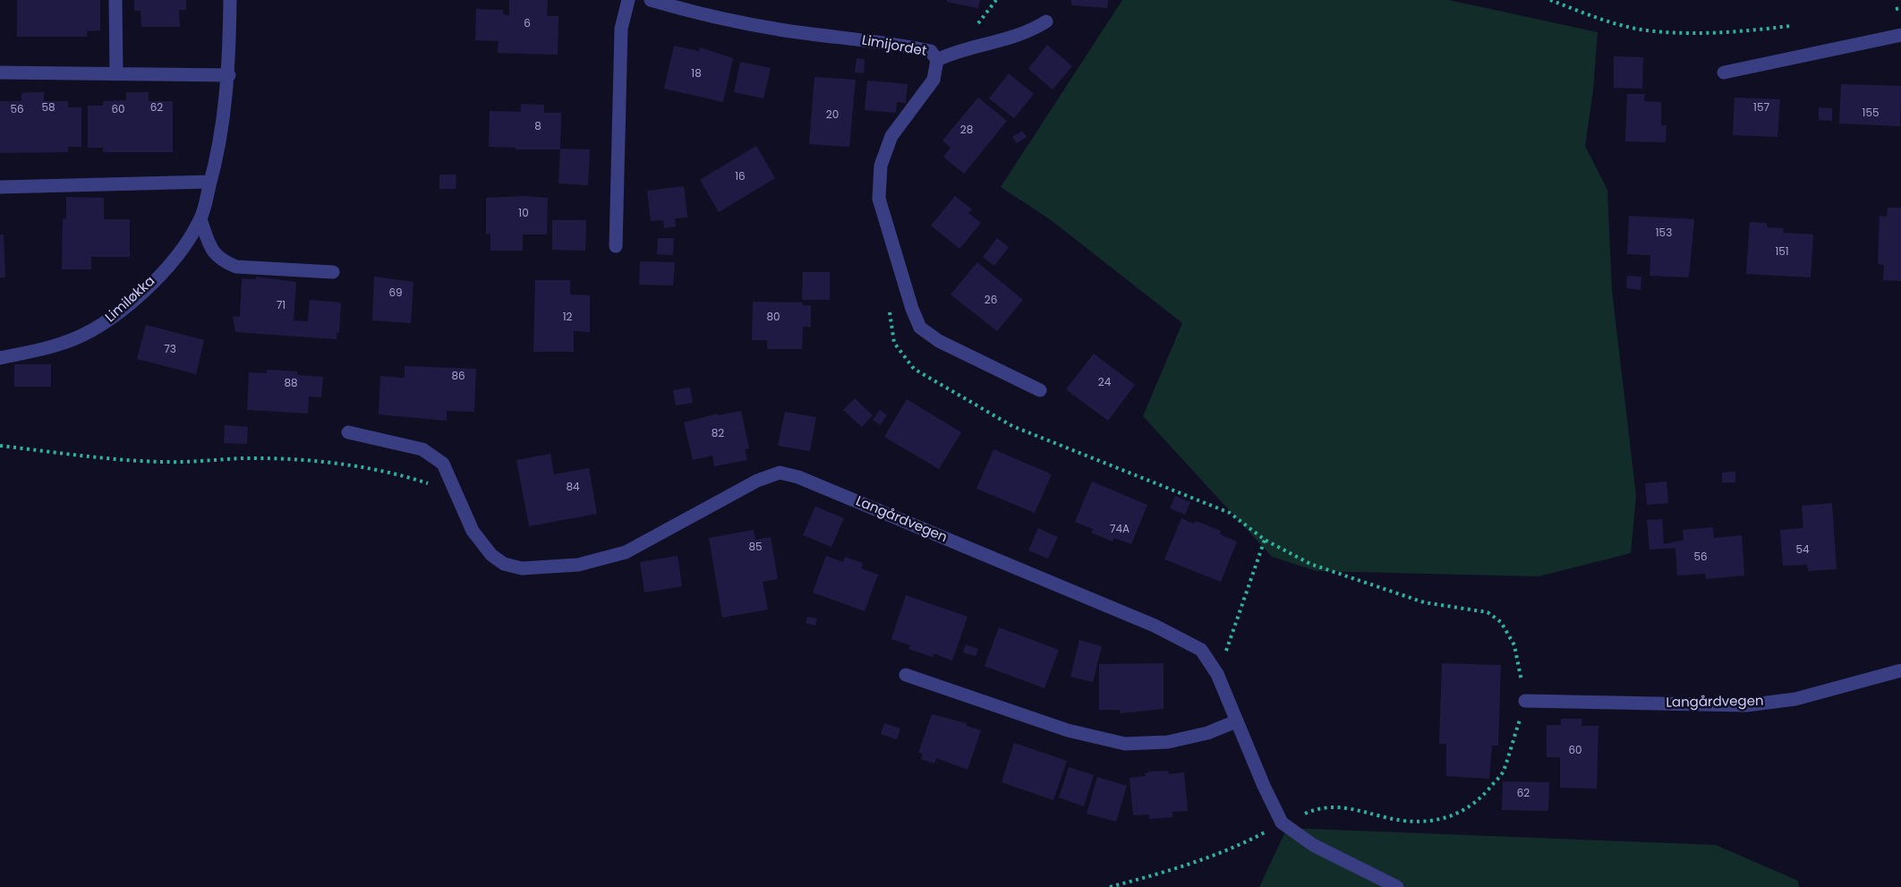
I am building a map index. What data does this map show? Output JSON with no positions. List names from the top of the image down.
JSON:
{
  "streets": {
    "street": ["Limijordet", "Limiløkka", "Langårdvegen"]
  },
  "house_numbers": [
    "6",
    "18",
    "58",
    "62",
    "157",
    "56",
    "60",
    "155",
    "20",
    "8",
    "28",
    "16",
    "10",
    "153",
    "151",
    "69",
    "26",
    "71",
    "12",
    "80",
    "73",
    "86",
    "24",
    "88",
    "82",
    "84",
    "74A",
    "85",
    "54",
    "56",
    "60",
    "62"
  ]
}
